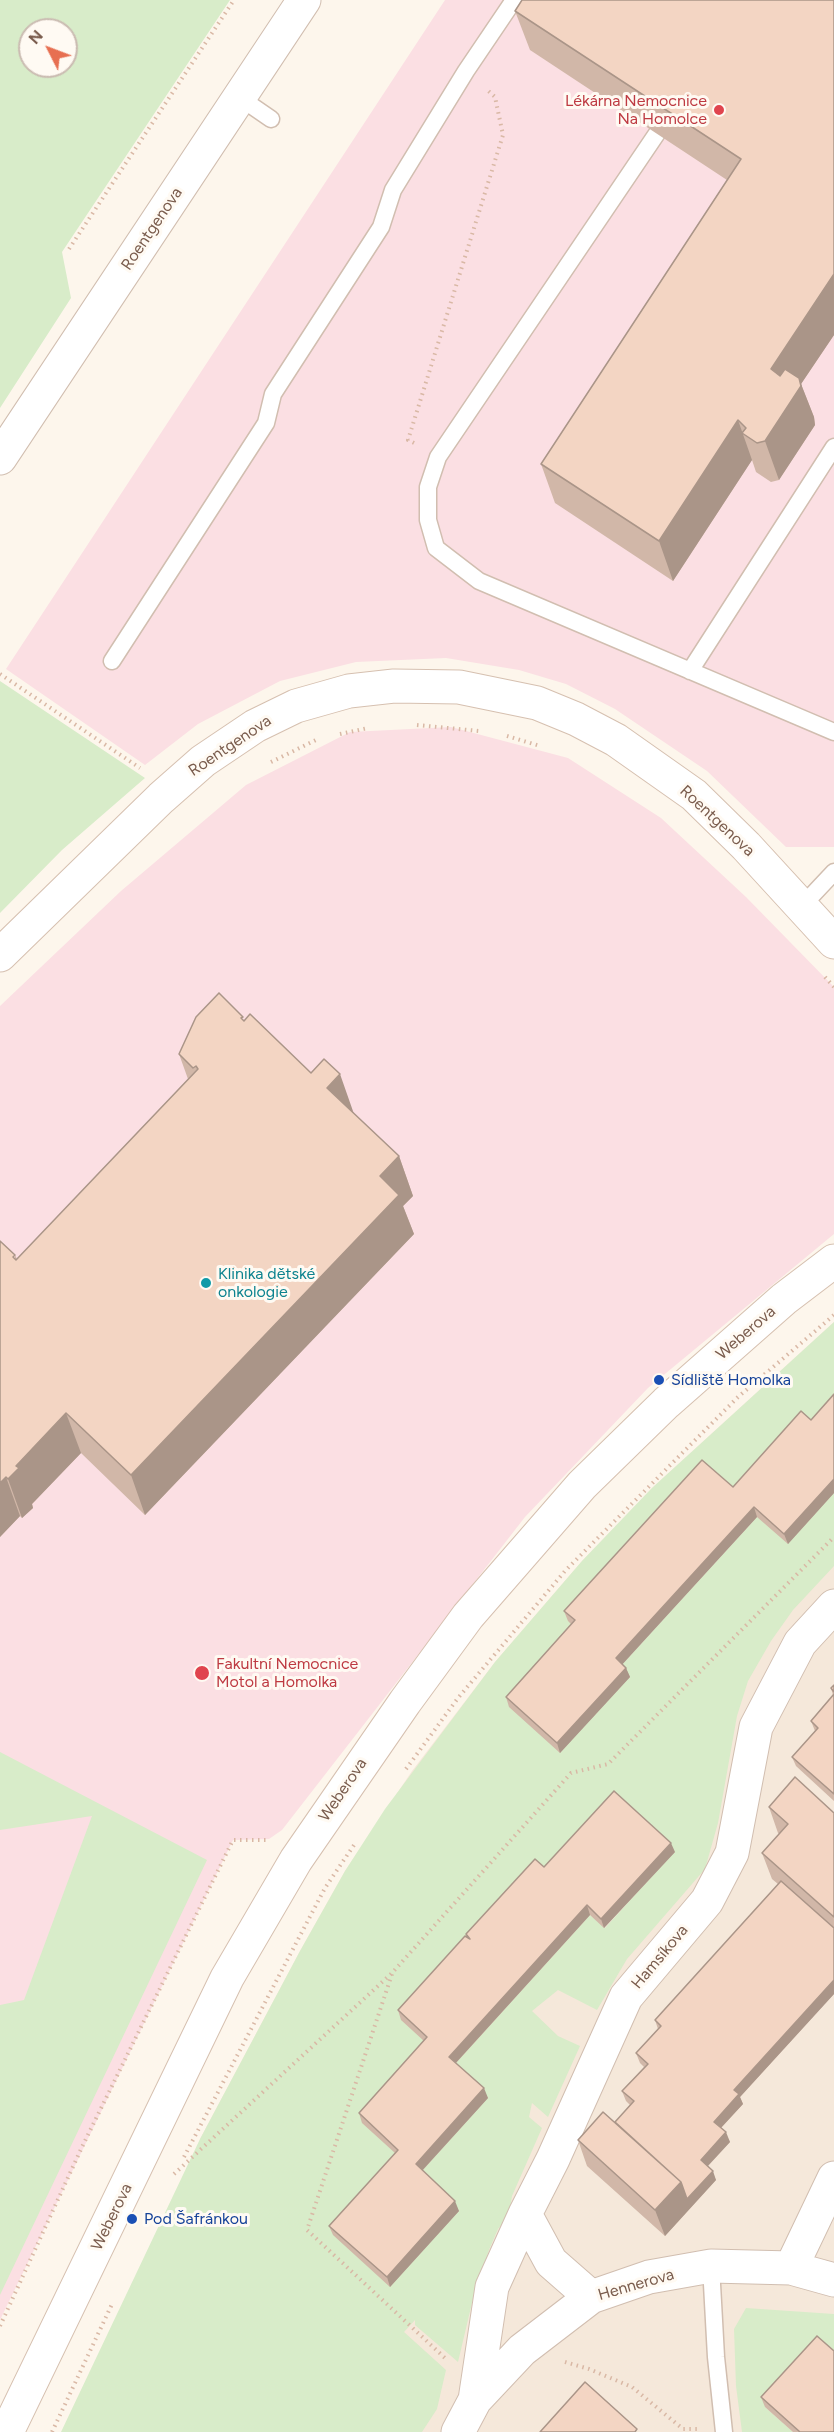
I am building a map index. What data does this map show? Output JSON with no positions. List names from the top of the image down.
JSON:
{
  "streets": {
    "street": [
      "Roentgenova",
      "Weberova",
      "Hamsíkova",
      "Hennerova"
    ]
  },
  "crossings": [
    ["Hamsíkova", "Hennerova"]
  ],
  "places": [
    "Lékárna Nemocnice Na Homolce",
    "Klinika dětské onkologie",
    "Sídliště Homolka",
    "Fakultní Nemocnice Motol a Homolka",
    "Pod Šafránkou"
  ],
  "north": "top left"
}
